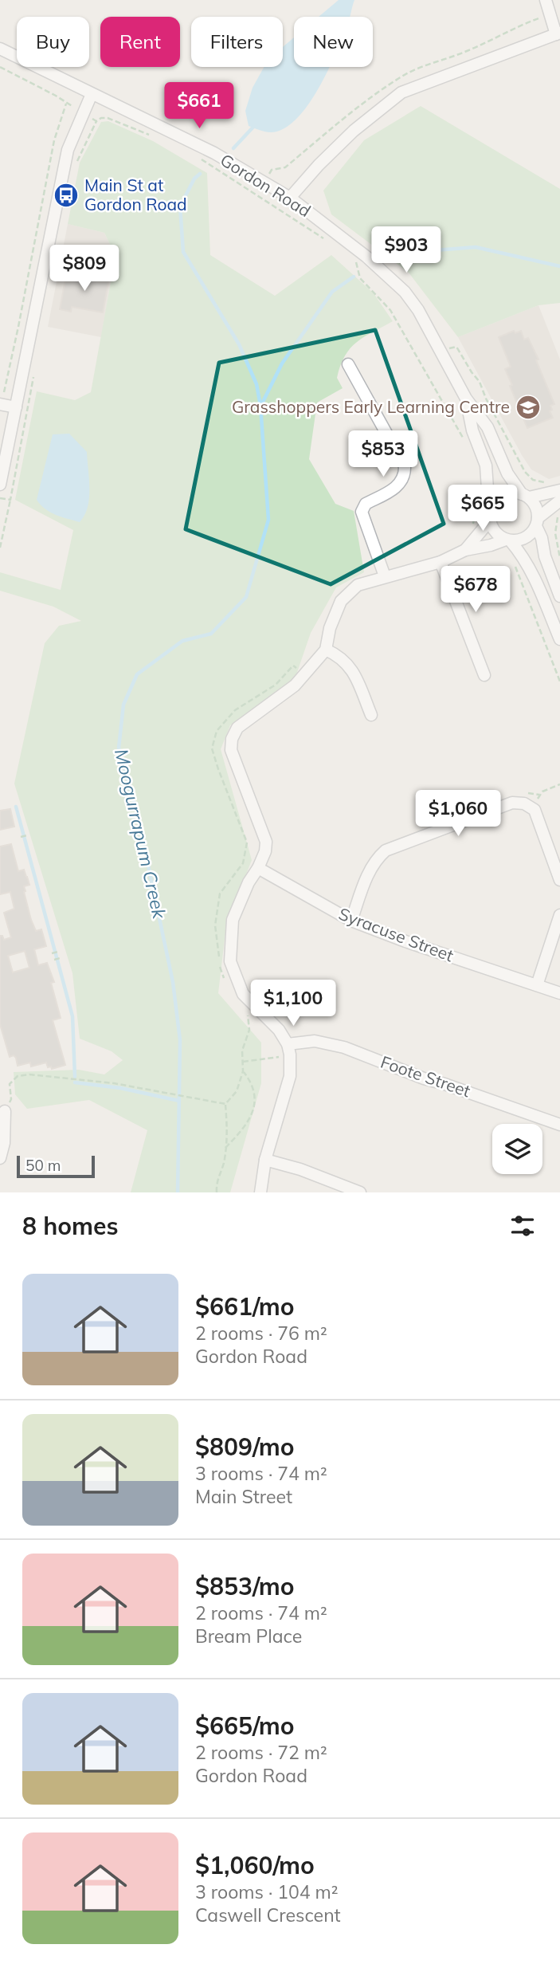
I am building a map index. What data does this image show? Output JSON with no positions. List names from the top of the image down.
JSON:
{
  "streets": {
    "street": ["Gordon Road", "Syracuse Street", "Foote Street"]
  },
  "water": ["Moogurrapum Creek"],
  "places": {
    "bus stop": ["Main St at Gordon Road"],
    "school or university": ["Grasshoppers Early Learning Centre"]
  },
  "scale_bar": "50 m",
  "page": {
    "chip": [
      "Buy",
      "Rent",
      "Filters",
      "New"
    ],
    "price": [
      "$661",
      "$903",
      "$809",
      "$853",
      "$665",
      "$678",
      "$1,060",
      "$1,100"
    ],
    "scale": "50 m",
    "heading": "8 homes",
    "list": [
      {
        "name": "$661/mo",
        "note": "2 rooms · 76 m² · Gordon Road"
      },
      {
        "name": "$809/mo",
        "note": "3 rooms · 74 m² · Main Street"
      },
      {
        "name": "$853/mo",
        "note": "2 rooms · 74 m² · Bream Place"
      },
      {
        "name": "$665/mo",
        "note": "2 rooms · 72 m² · Gordon Road"
      },
      {
        "name": "$1,060/mo",
        "note": "3 rooms · 104 m² · Caswell Crescent"
      }
    ]
  }
}
